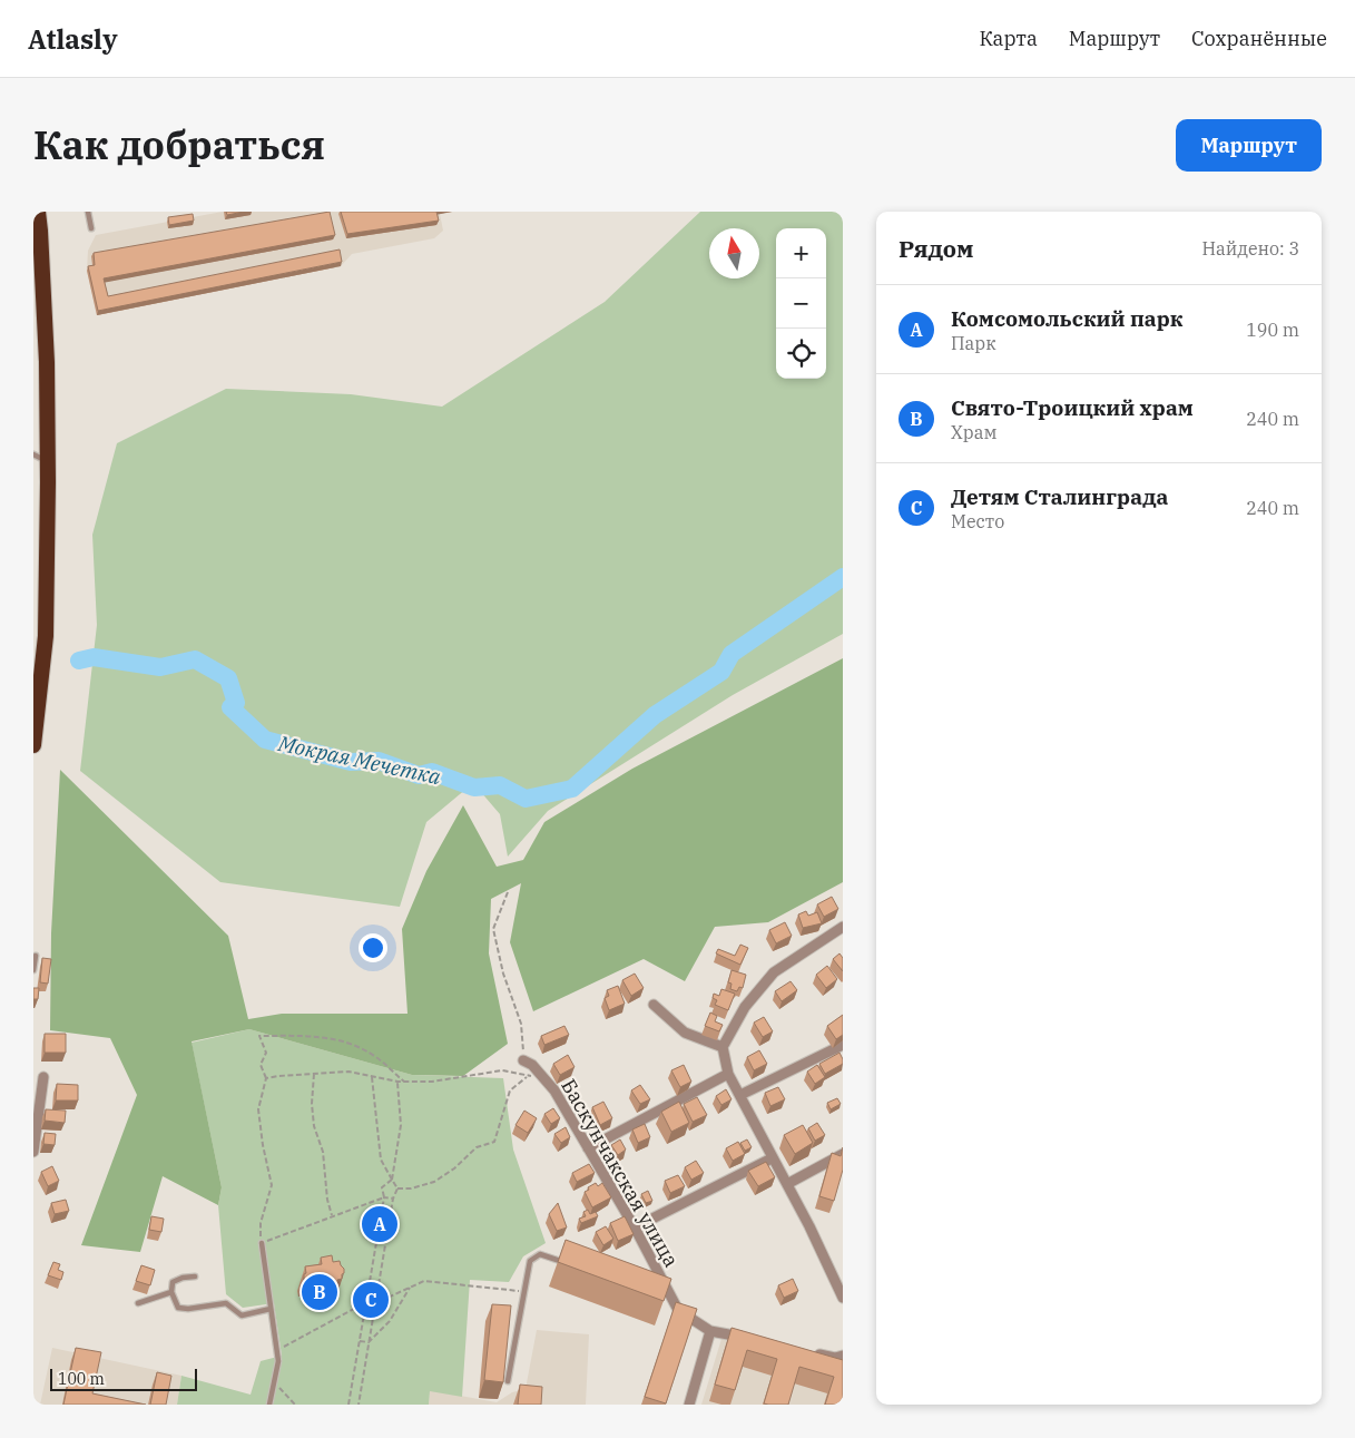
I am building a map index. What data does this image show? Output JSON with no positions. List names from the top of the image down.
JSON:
{
  "streets": {
    "street": ["Баскунчакская улица"]
  },
  "water": ["Мокрая Мечетка"],
  "scale_bar": "100 m",
  "north": "top",
  "page": {
    "header": "Atlasly",
    "nav": ["Карта", "Маршрут", "Сохранённые"],
    "title": "Как добраться",
    "buttons": "Маршрут",
    "heading": ["Рядом", "Найдено: 3"],
    "map_buttons": ["+", "−"],
    "list": [
      {
        "mark": "A",
        "name": "Комсомольский парк",
        "note": "Парк",
        "value": "190 m"
      },
      {
        "mark": "B",
        "name": "Свято-Троицкий храм",
        "note": "Храм",
        "value": "240 m"
      },
      {
        "mark": "C",
        "name": "Детям Сталинграда",
        "note": "Место",
        "value": "240 m"
      }
    ],
    "pins": ["A", "B", "C"],
    "scale": "100 m"
  }
}
